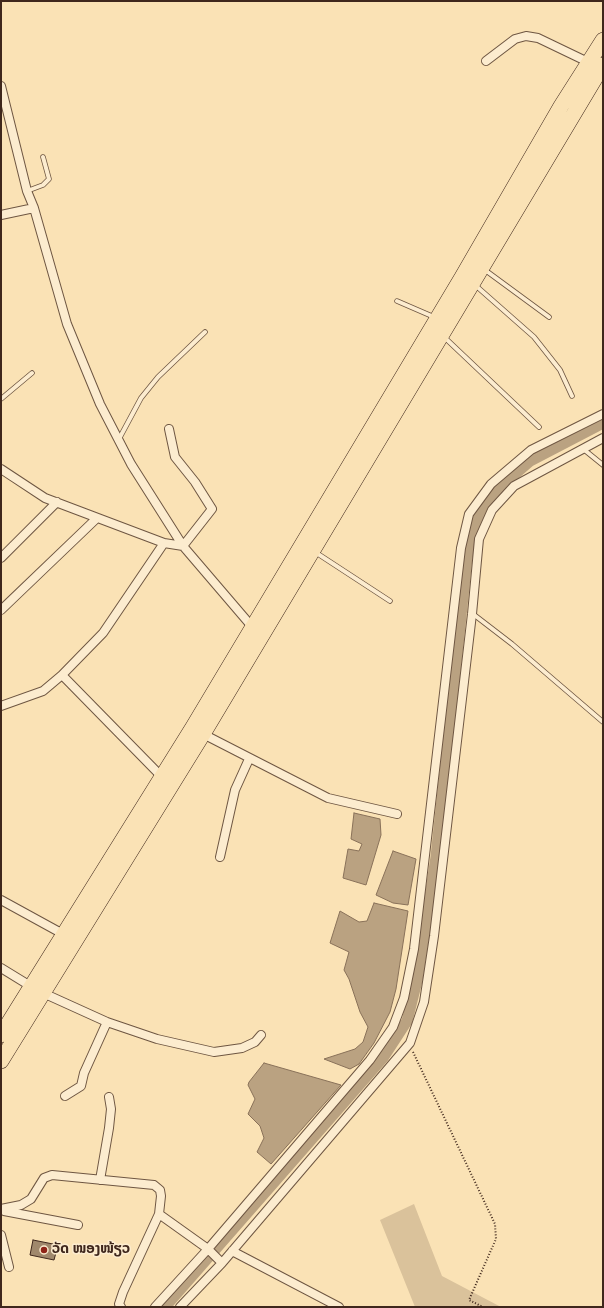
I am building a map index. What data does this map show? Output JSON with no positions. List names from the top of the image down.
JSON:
{
  "places": ["ວັດ ໜອງໜ້ຽວ"]
}
